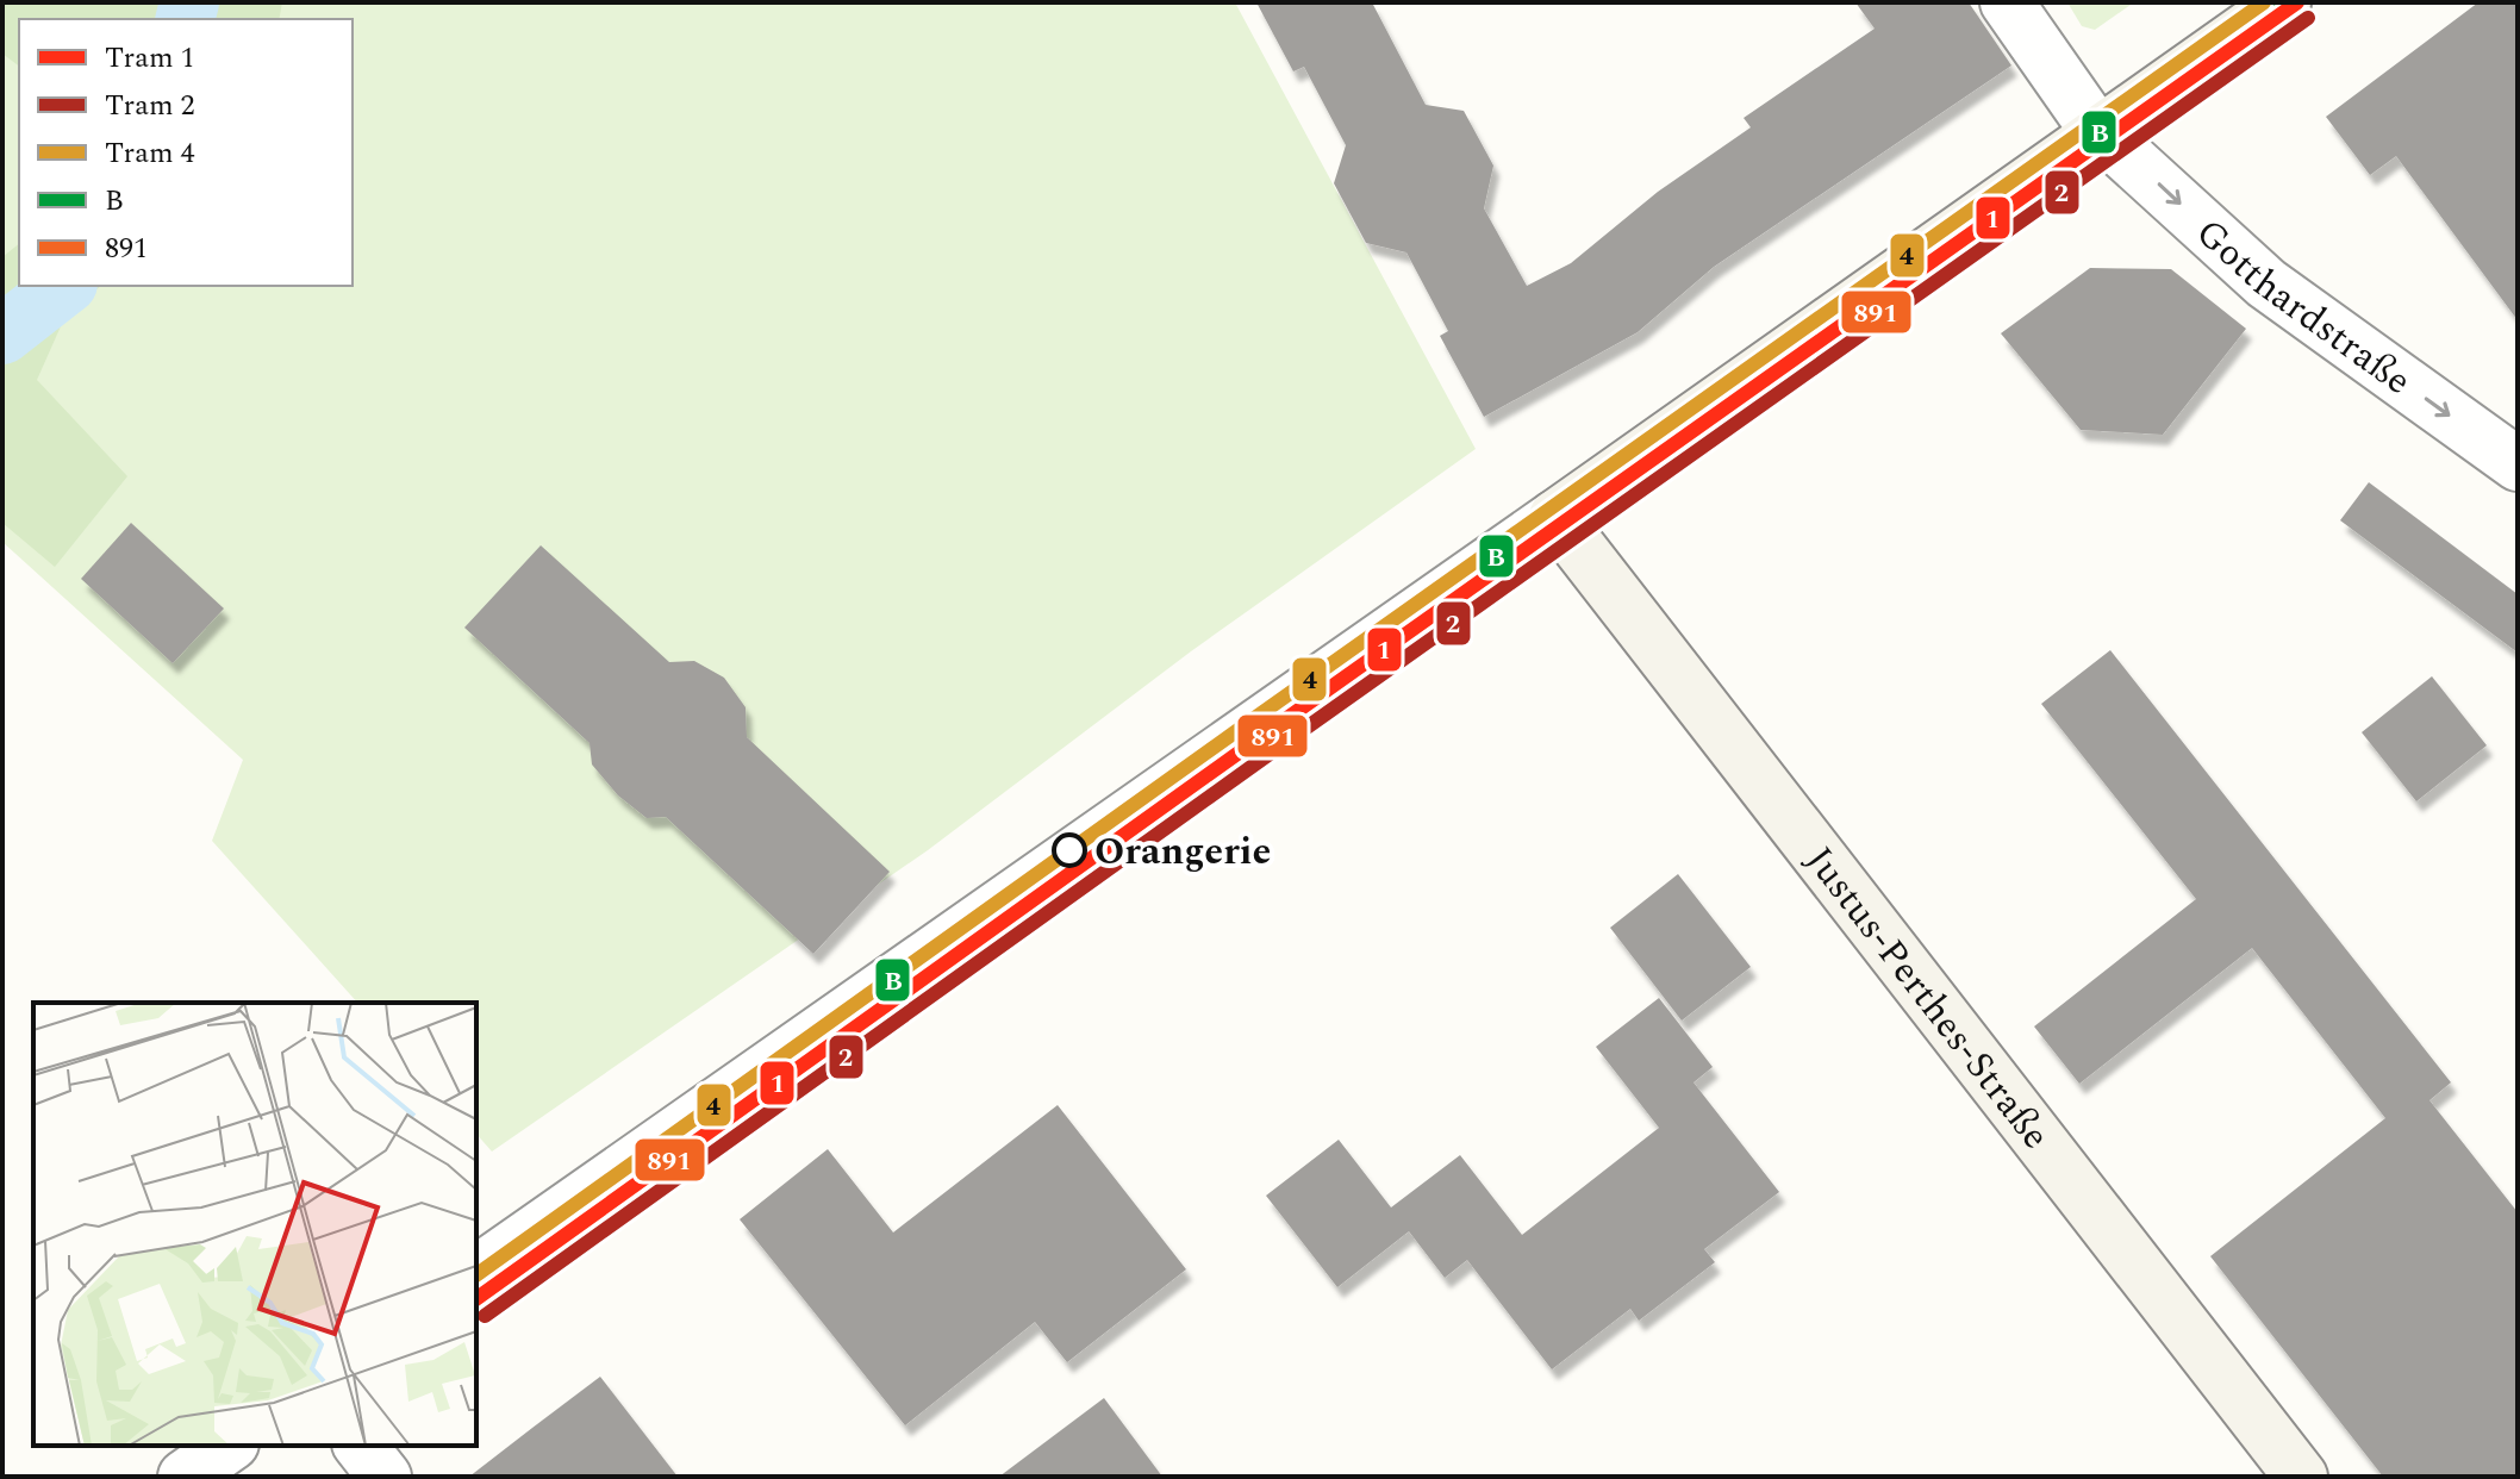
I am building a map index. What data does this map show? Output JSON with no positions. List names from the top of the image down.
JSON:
{
  "streets": {
    "main road": ["Justus-Perthes-Straße"],
    "street": ["Gotthardstraße"]
  },
  "one_way": ["Gotthardstraße"],
  "places": ["Orangerie"],
  "lines": [
    "tram line 1",
    "tram line 4",
    "transit line B",
    "tram line 2",
    "transit line 891"
  ],
  "legend": [
    "Tram 1",
    "Tram 2",
    "Tram 4",
    "B",
    "891"
  ]
}
